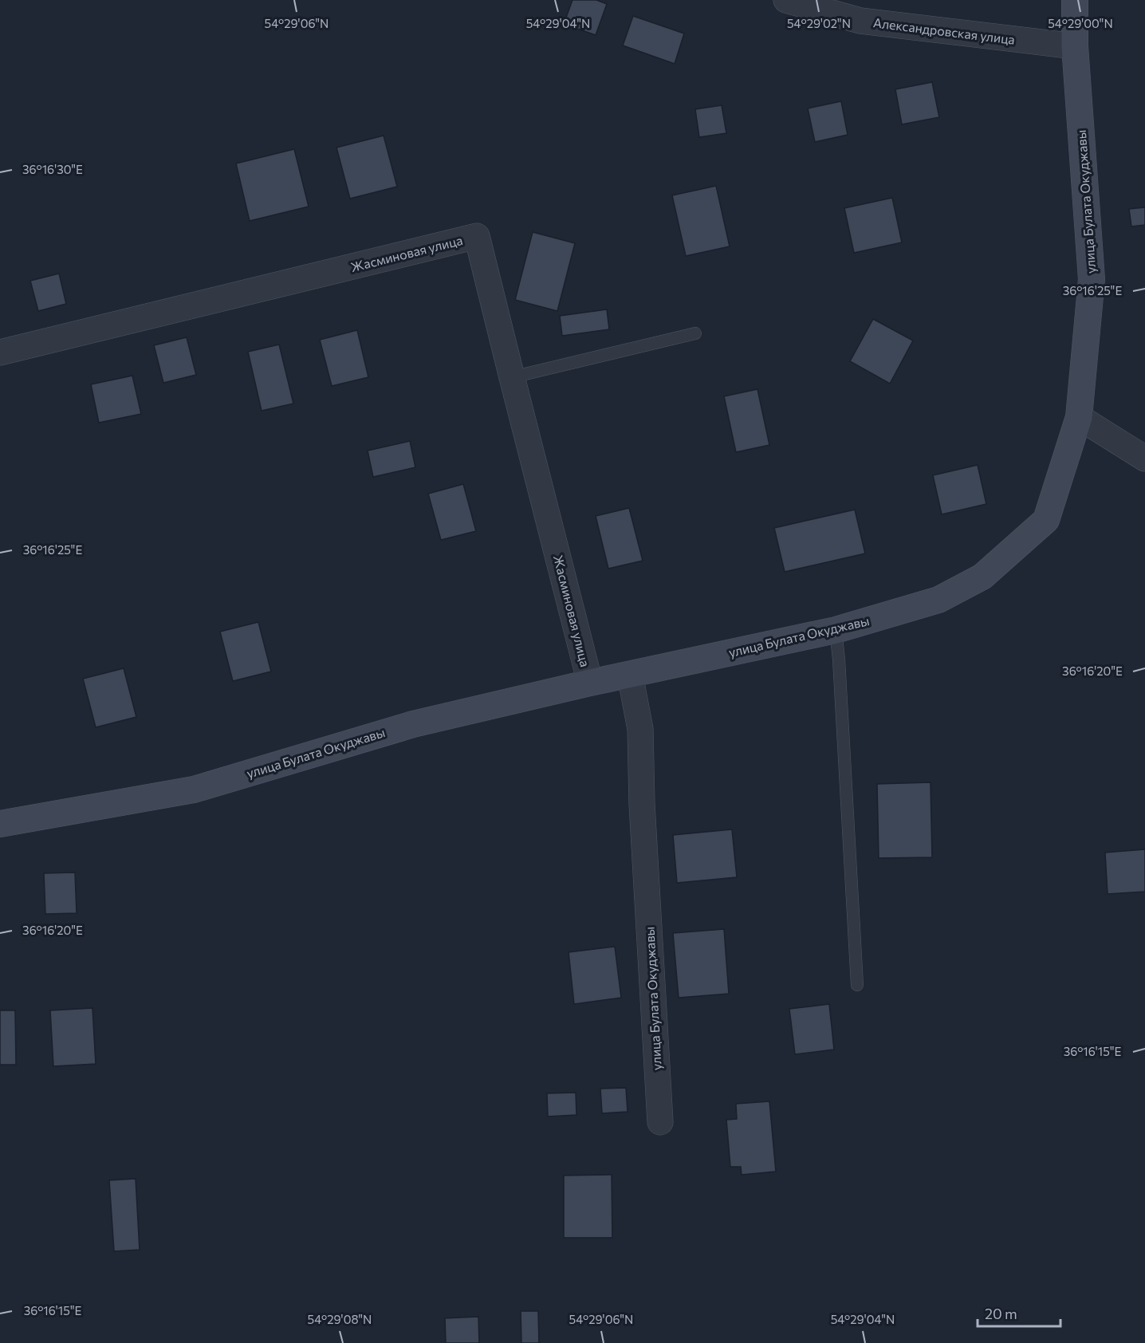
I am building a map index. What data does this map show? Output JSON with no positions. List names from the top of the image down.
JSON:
{
  "streets": {
    "street": ["Александровская улица", "улица Булата Окуджавы", "Жасминовая улица"]
  },
  "crossings": [
    ["Александровская улица", "улица Булата Окуджавы"],
    ["улица Булата Окуджавы", "Жасминовая улица"]
  ],
  "scale_bar": "20 m",
  "coordinates": [
    "54°29'06\"N",
    "54°29'04\"N",
    "54°29'02\"N",
    "54°29'00\"N",
    "36°16'30\"E",
    "36°16'25\"E",
    "36°16'20\"E",
    "36°16'15\"E",
    "54°29'08\"N"
  ]
}
